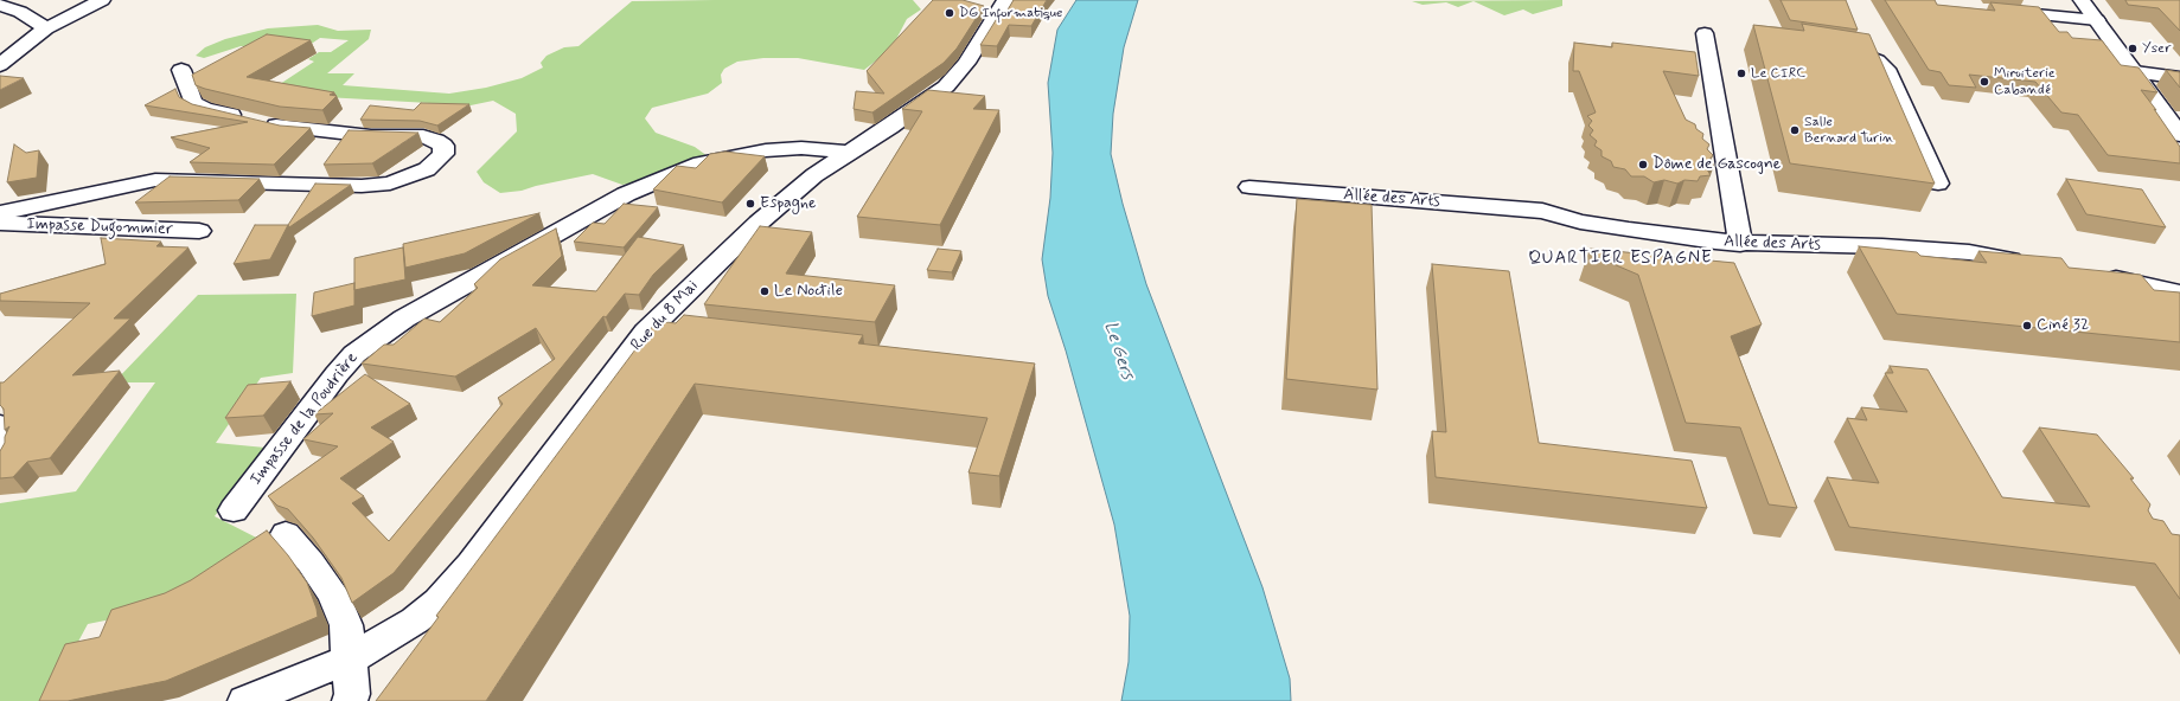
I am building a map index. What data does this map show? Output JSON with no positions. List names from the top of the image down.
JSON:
{
  "streets": {
    "street": [
      "Allée des Arts",
      "Impasse Dugommier",
      "Rue du 8 Mai",
      "Impasse de la Poudrière"
    ]
  },
  "crossings": [
    ["Rue du 8 Mai", "Impasse de la Poudrière"]
  ],
  "districts": ["QUARTIER ESPAGNE"],
  "water": ["Le Gers"],
  "places": [
    "DG Informatique",
    "Yser",
    "Le CIRC",
    "Miroiterie Cabandé",
    "Salle Bernard Turin",
    "Dôme de Gascogne",
    "Espagne",
    "Le Noctile",
    "Ciné 32"
  ]
}
